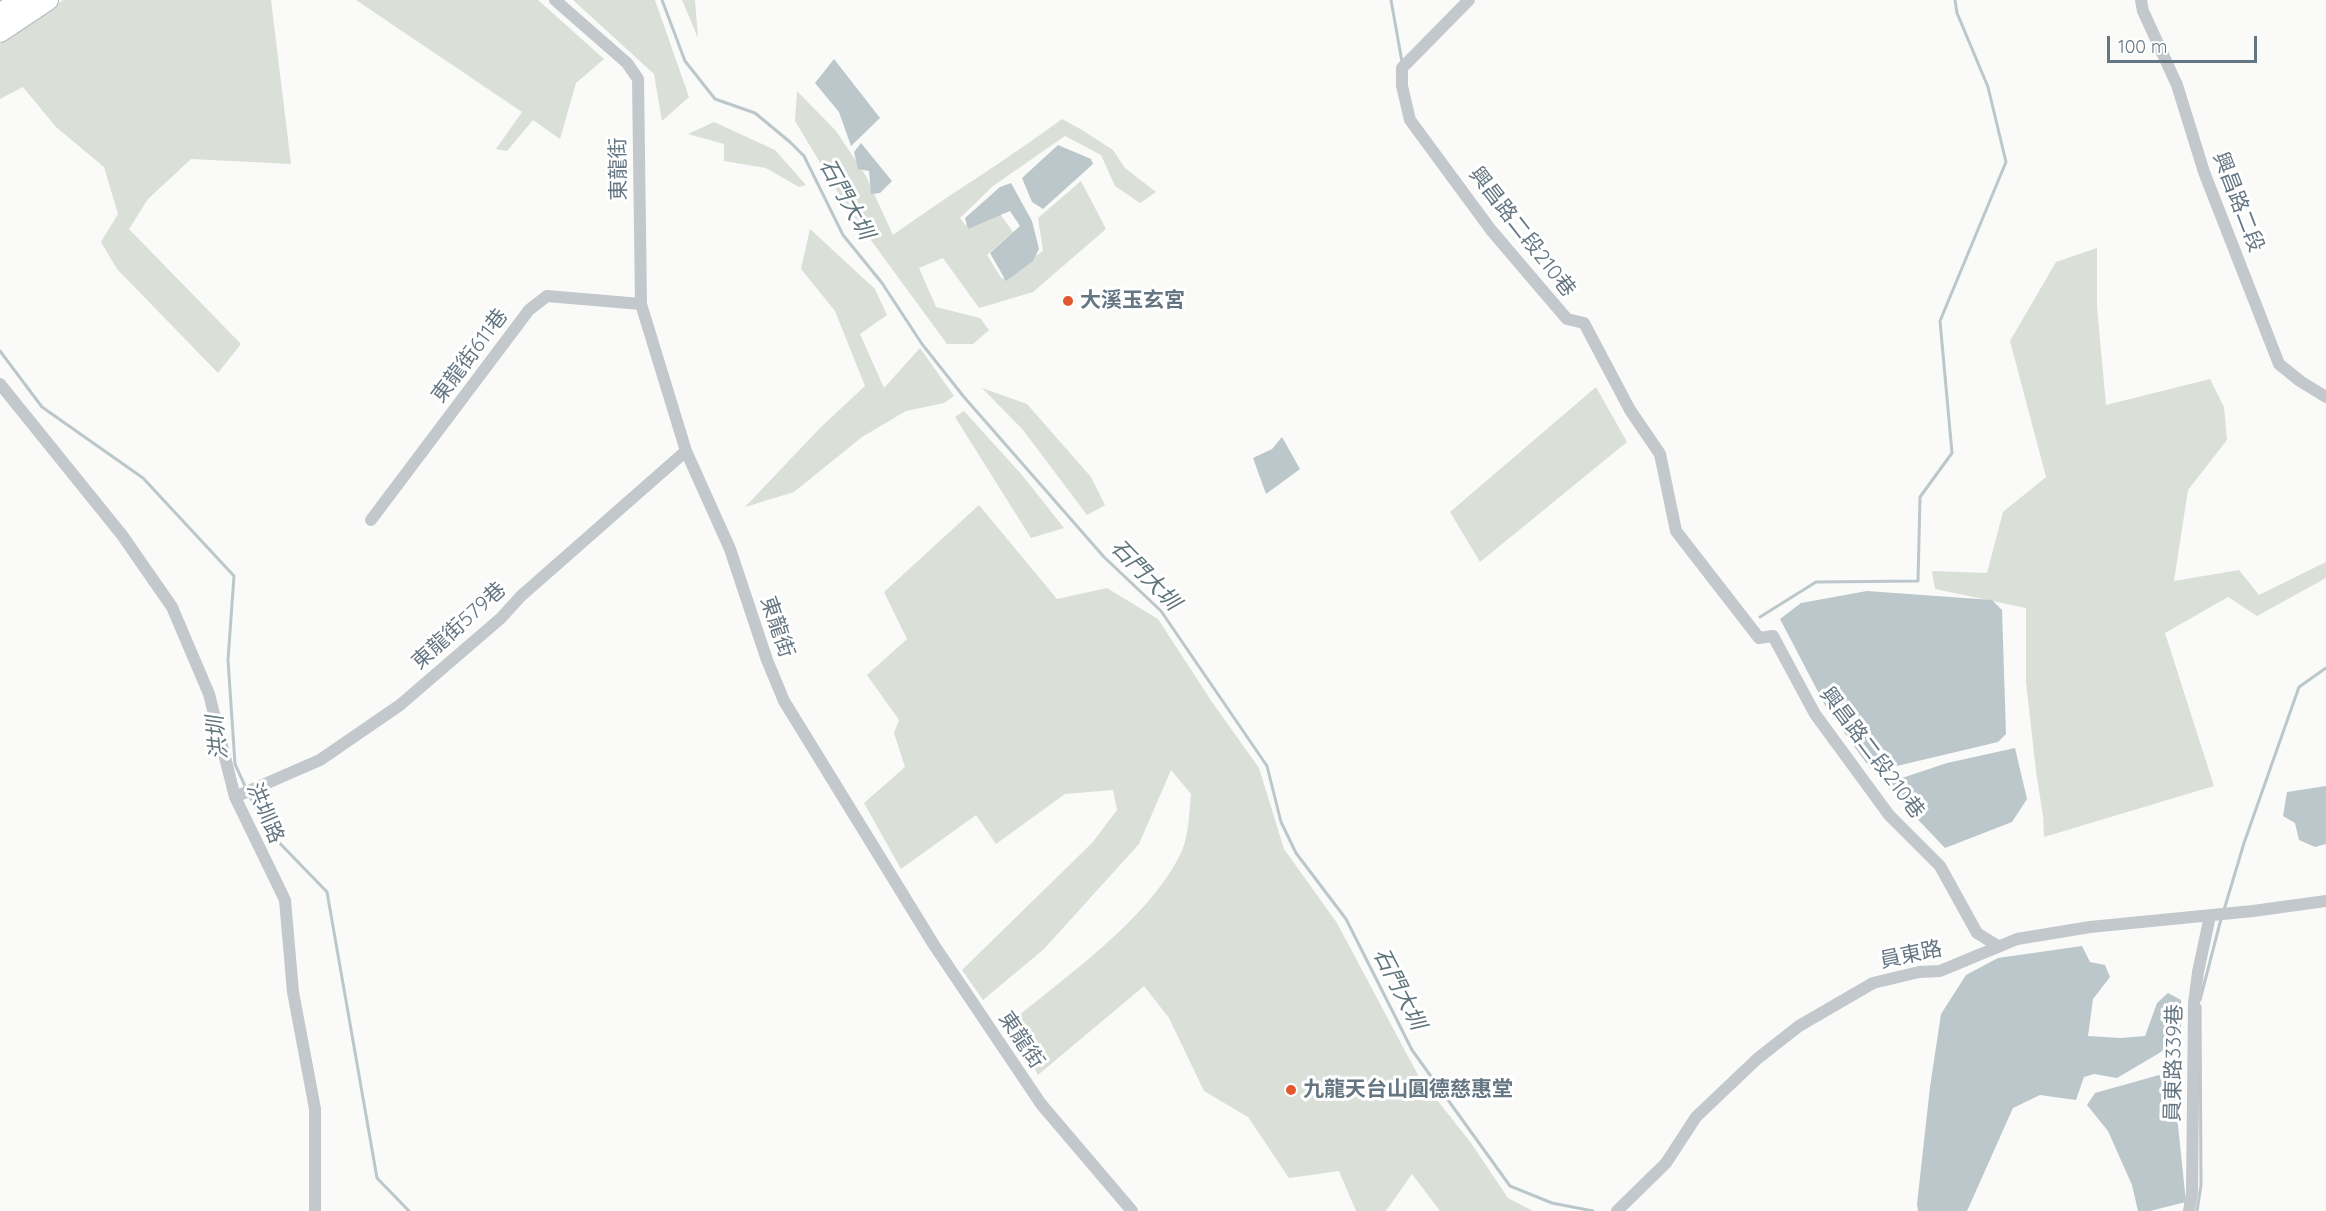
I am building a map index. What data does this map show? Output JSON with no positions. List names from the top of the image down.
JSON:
{
  "streets": {
    "street": [
      "東龍街",
      "興昌路二段",
      "興昌路二段210巷",
      "東龍街611巷",
      "東龍街579巷",
      "洪圳路",
      "員東路",
      "員東路339巷"
    ]
  },
  "crossings": [
    ["東龍街", "東龍街611巷"],
    ["東龍街", "東龍街579巷"],
    ["興昌路二段210巷", "員東路"],
    ["東龍街579巷", "洪圳路"],
    ["員東路", "員東路339巷"]
  ],
  "water": ["石門大圳", "洪圳"],
  "places": ["大溪玉玄宮", "九龍天台山圓德慈惠堂"],
  "scale_bar": "100 m"
}
